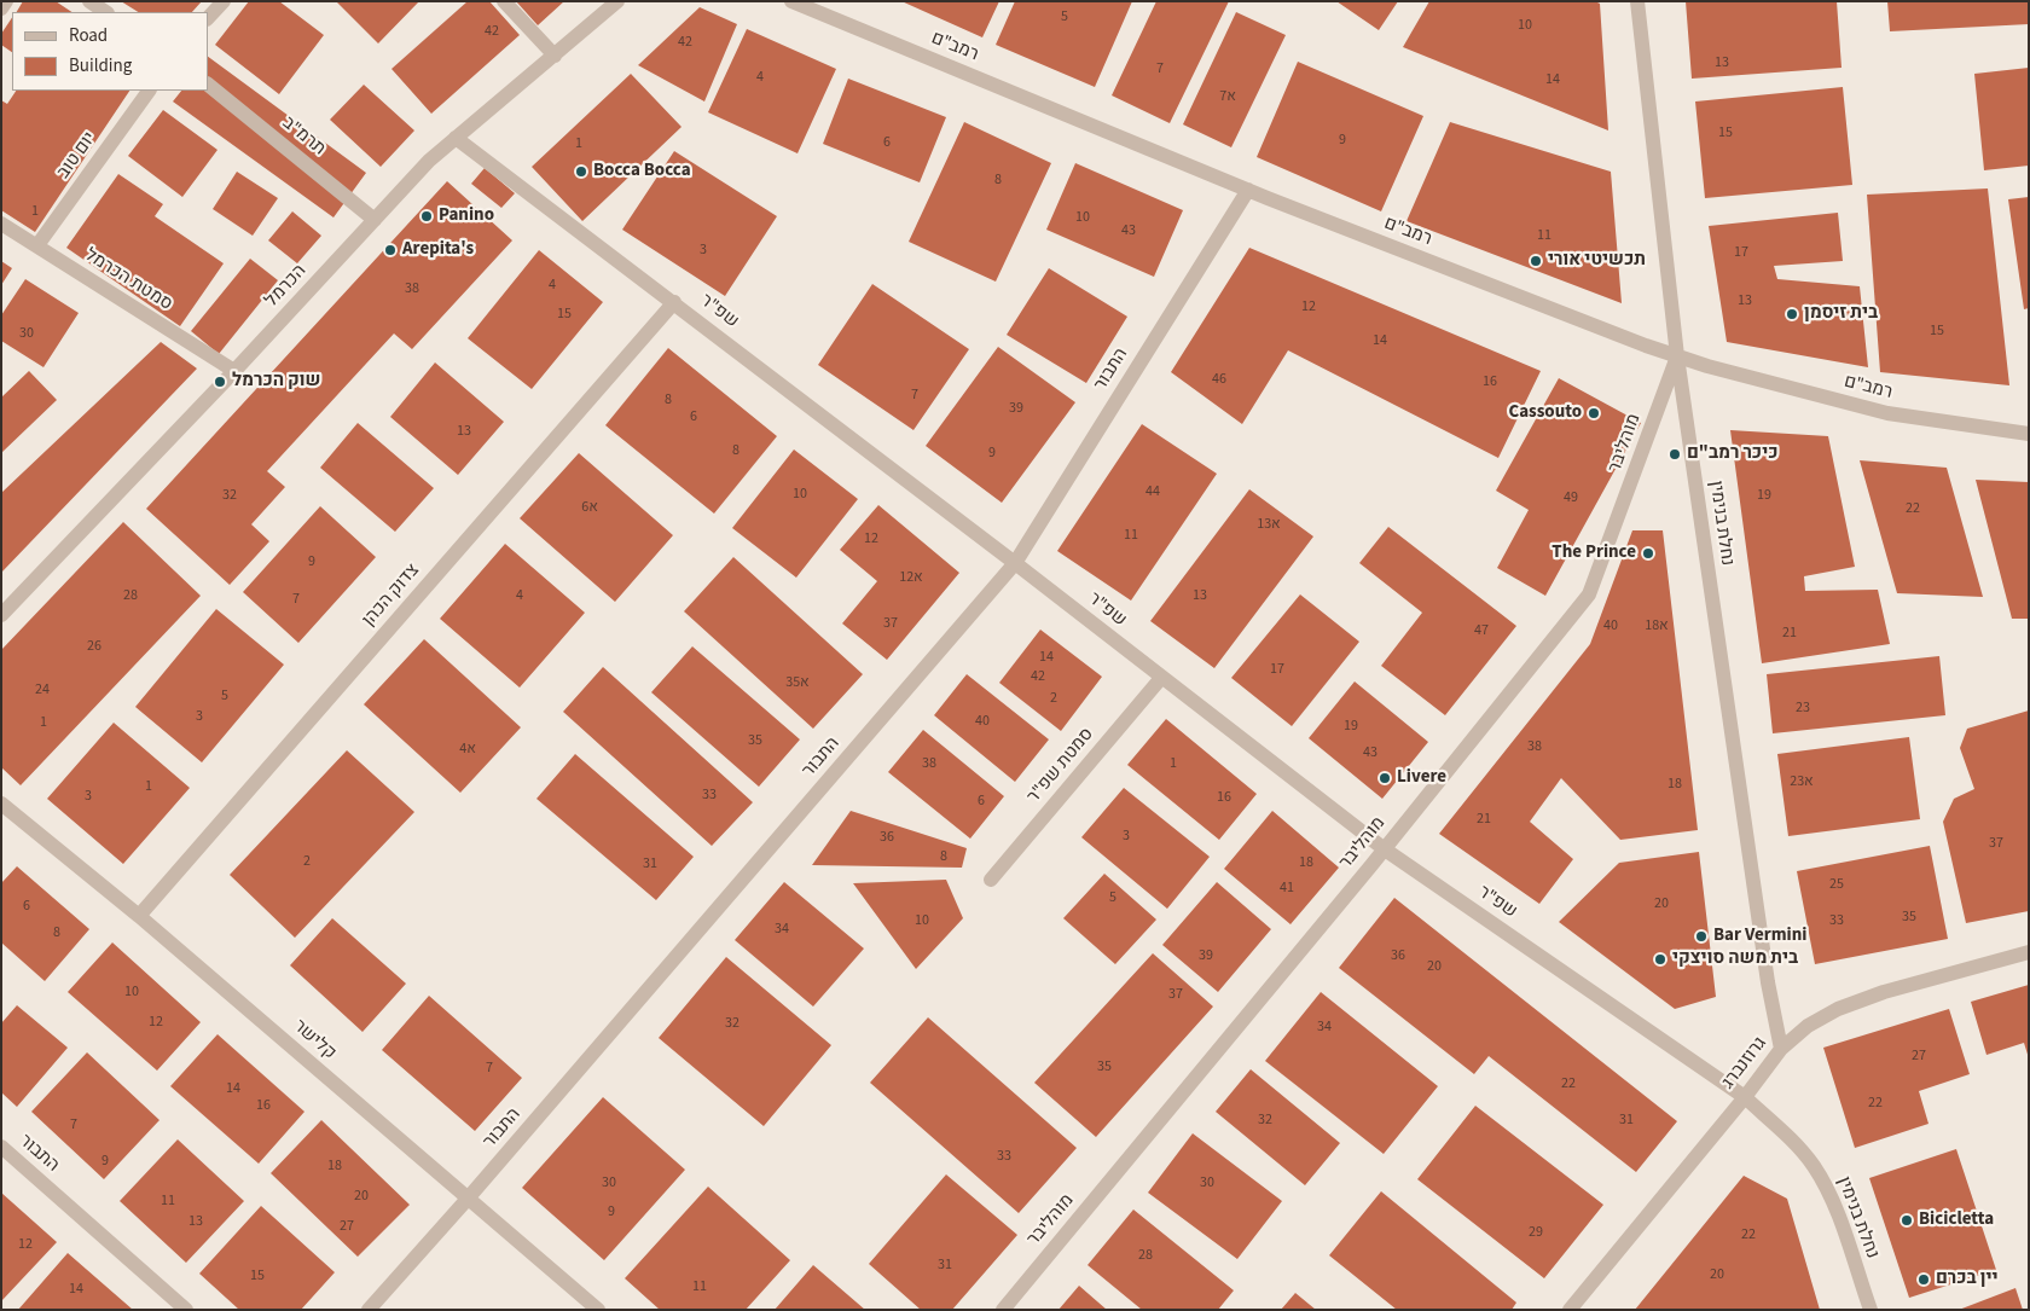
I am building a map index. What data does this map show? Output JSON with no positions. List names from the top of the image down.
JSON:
{
  "streets": {
    "street": [
      "רמב\"ם",
      "תרמ\"ב",
      "יום טוב",
      "סמטת הכרמל",
      "הכרמל",
      "שפ\"ר",
      "התבור",
      "מוהליבר",
      "נחלת בנימין",
      "צדוק הכהן",
      "סמטת שפ\"ר",
      "קלישר",
      "גרוזנברג"
    ]
  },
  "crossings": [
    ["רמב\"ם", "התבור"],
    ["רמב\"ם", "מוהליבר"],
    ["רמב\"ם", "נחלת בנימין"],
    ["תרמ\"ב", "הכרמל"],
    ["יום טוב", "סמטת הכרמל"],
    ["סמטת הכרמל", "הכרמל"],
    ["הכרמל", "שפ\"ר"],
    ["שפ\"ר", "התבור"],
    ["שפ\"ר", "מוהליבר"],
    ["שפ\"ר", "נחלת בנימין"],
    ["שפ\"ר", "צדוק הכהן"],
    ["שפ\"ר", "סמטת שפ\"ר"],
    ["שפ\"ר", "גרוזנברג"],
    ["התבור", "קלישר"],
    ["מוהליבר", "נחלת בנימין"],
    ["נחלת בנימין", "גרוזנברג"],
    ["צדוק הכהן", "קלישר"]
  ],
  "places": [
    "Bocca Bocca",
    "Panino",
    "Arepita's",
    "תכשיטי אורי",
    "בית זיסמן",
    "שוק הכרמל",
    "Cassouto",
    "כיכר רמב\"ם",
    "The Prince",
    "Livere",
    "Bar Vermini",
    "בית משה סויצקי",
    "Bicicletta",
    "יין בכרם"
  ],
  "house_numbers": [
    "5",
    "10",
    "42",
    "42",
    "13",
    "7",
    "4",
    "14",
    "7א",
    "15",
    "9",
    "6",
    "1",
    "8",
    "1",
    "10",
    "43",
    "11",
    "3",
    "17",
    "4",
    "38",
    "13",
    "12",
    "15",
    "15",
    "30",
    "14",
    "46",
    "16",
    "7",
    "8",
    "39",
    "6",
    "13",
    "8",
    "9",
    "44",
    "10",
    "32",
    "19",
    "49",
    "6א",
    "22",
    "13א",
    "11",
    "12",
    "9",
    "12א",
    "28",
    "4",
    "13",
    "7",
    "37",
    "40",
    "18א",
    "47",
    "21",
    "26",
    "14",
    "17",
    "42",
    "35א",
    "24",
    "5",
    "2",
    "23",
    "3",
    "40",
    "1",
    "19",
    "35",
    "38",
    "4א",
    "43",
    "38",
    "1",
    "23א",
    "18",
    "1",
    "33",
    "3",
    "16",
    "6",
    "21",
    "3",
    "36",
    "37",
    "8",
    "2",
    "18",
    "31",
    "25",
    "41",
    "5",
    "20",
    "6",
    "35",
    "10",
    "33",
    "34",
    "8",
    "39",
    "36",
    "20",
    "10",
    "37",
    "12",
    "32",
    "34",
    "27",
    "35",
    "7",
    "22",
    "14",
    "22",
    "16",
    "32",
    "31",
    "7",
    "33",
    "9",
    "18",
    "30",
    "30",
    "20",
    "11",
    "9",
    "13",
    "27",
    "29",
    "22",
    "12",
    "28",
    "31",
    "20",
    "15",
    "11",
    "14"
  ],
  "legend": ["Road", "Building"]
}
